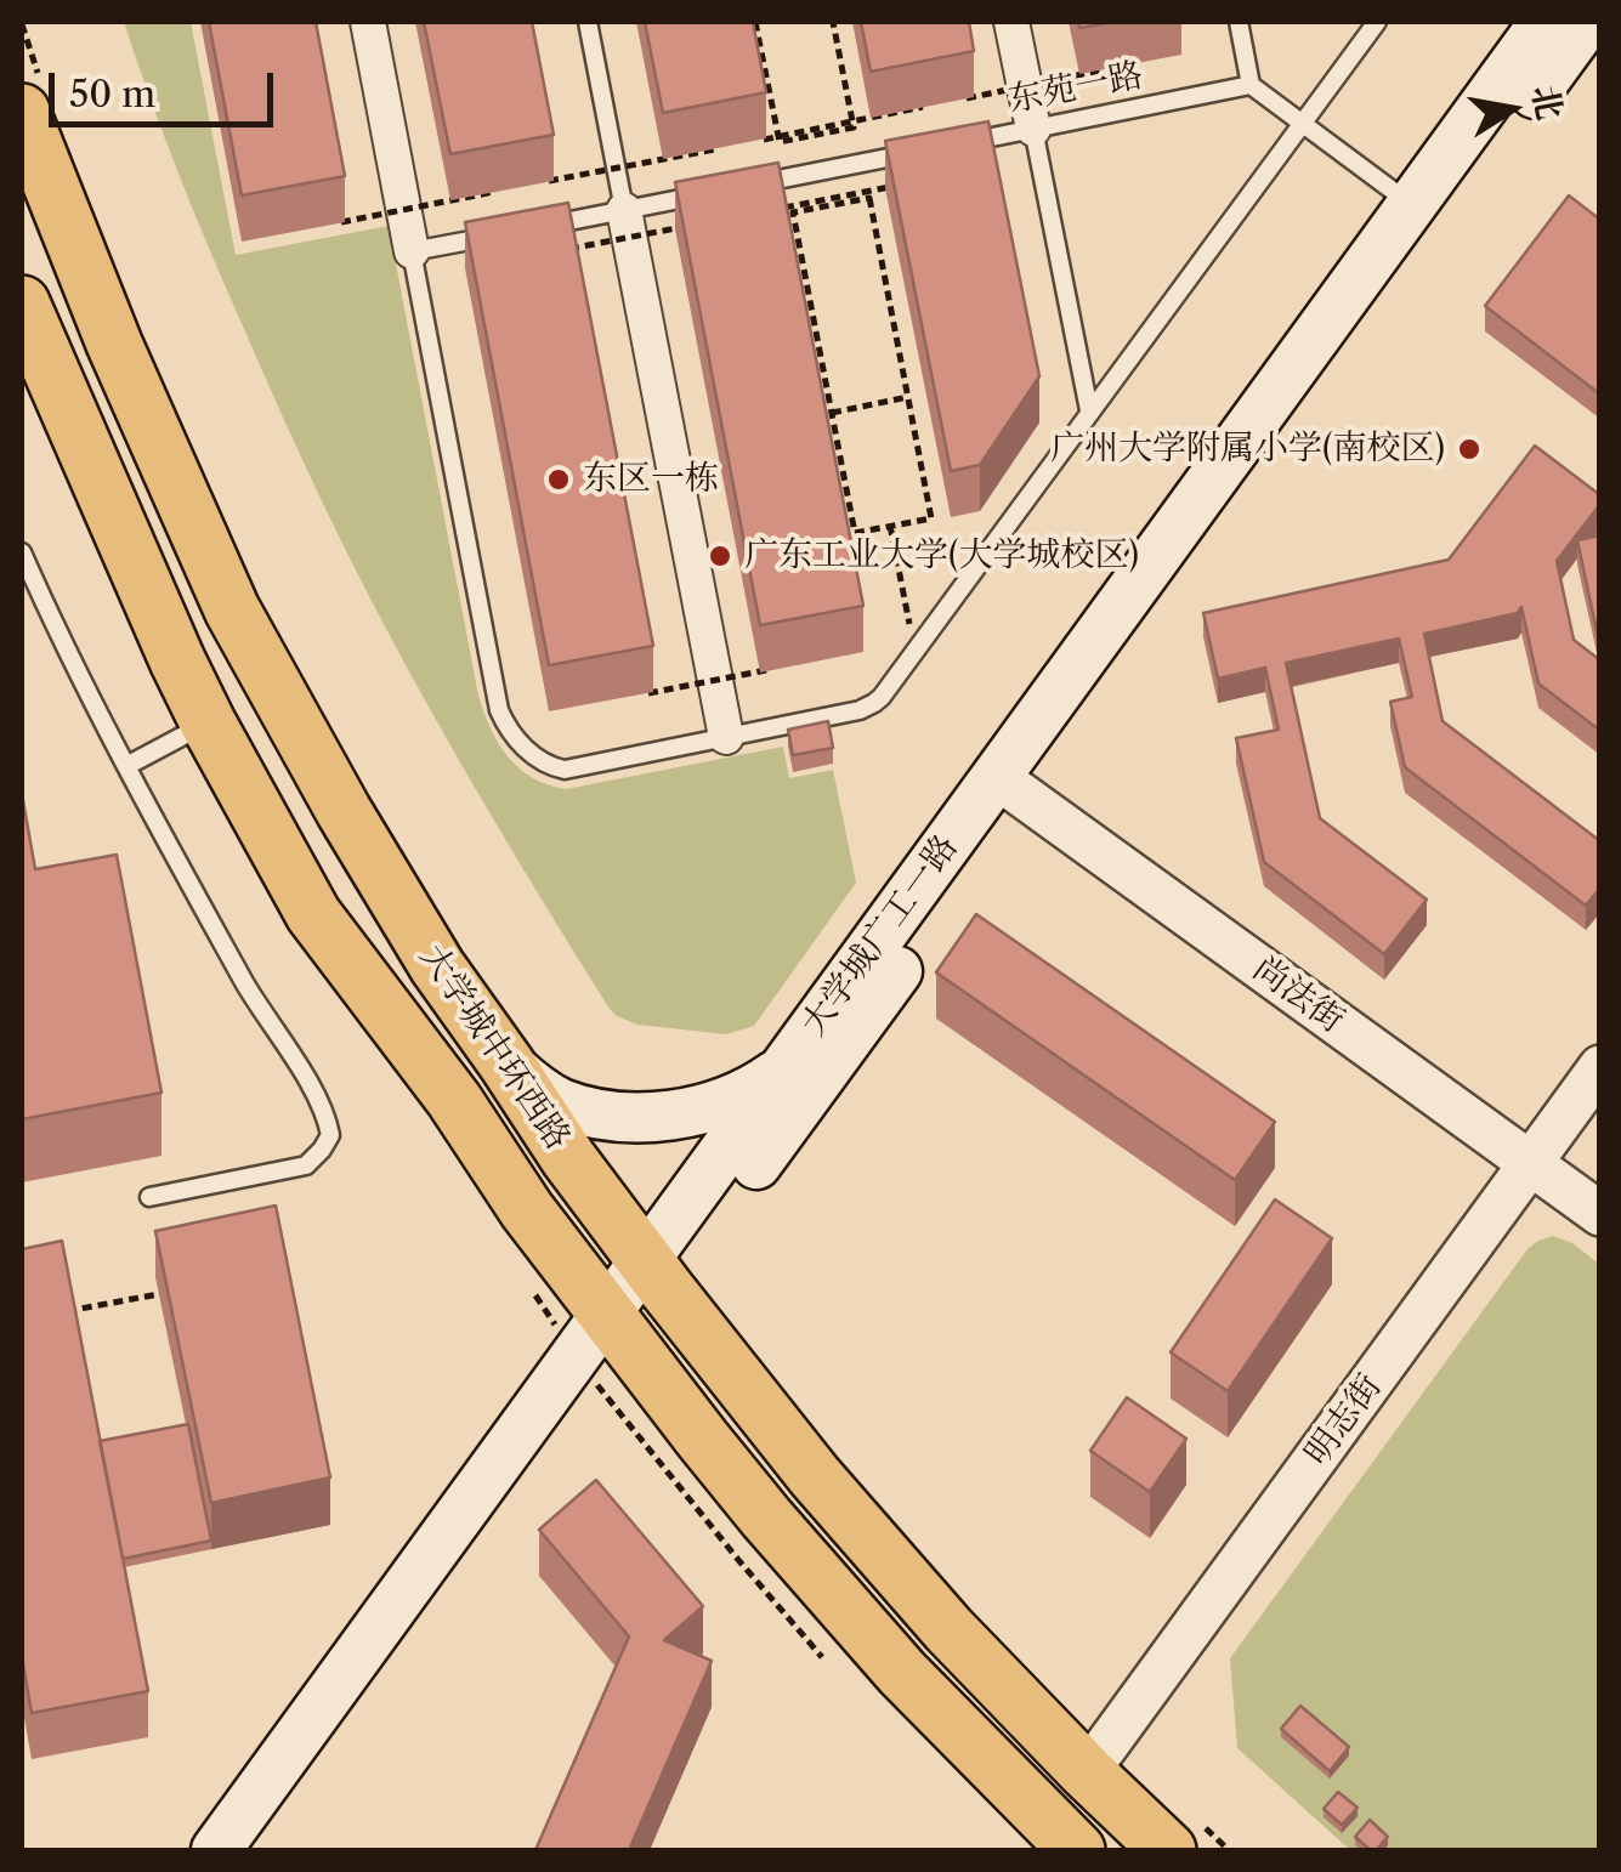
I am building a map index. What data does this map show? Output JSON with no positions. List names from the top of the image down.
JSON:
{
  "streets": {
    "main road": ["大学城广工一路", "大学城中环西路"],
    "street": ["尚法街", "明志街"],
    "lane": ["东苑一路"]
  },
  "crossings": [
    ["大学城广工一路", "尚法街"],
    ["大学城广工一路", "大学城中环西路"],
    ["尚法街", "明志街"],
    ["大学城中环西路", "明志街"]
  ],
  "places": ["广州大学附属小学(南校区)", "东区一栋", "广东工业大学(大学城校区)"],
  "scale_bar": "50 m",
  "north": "right"
}
